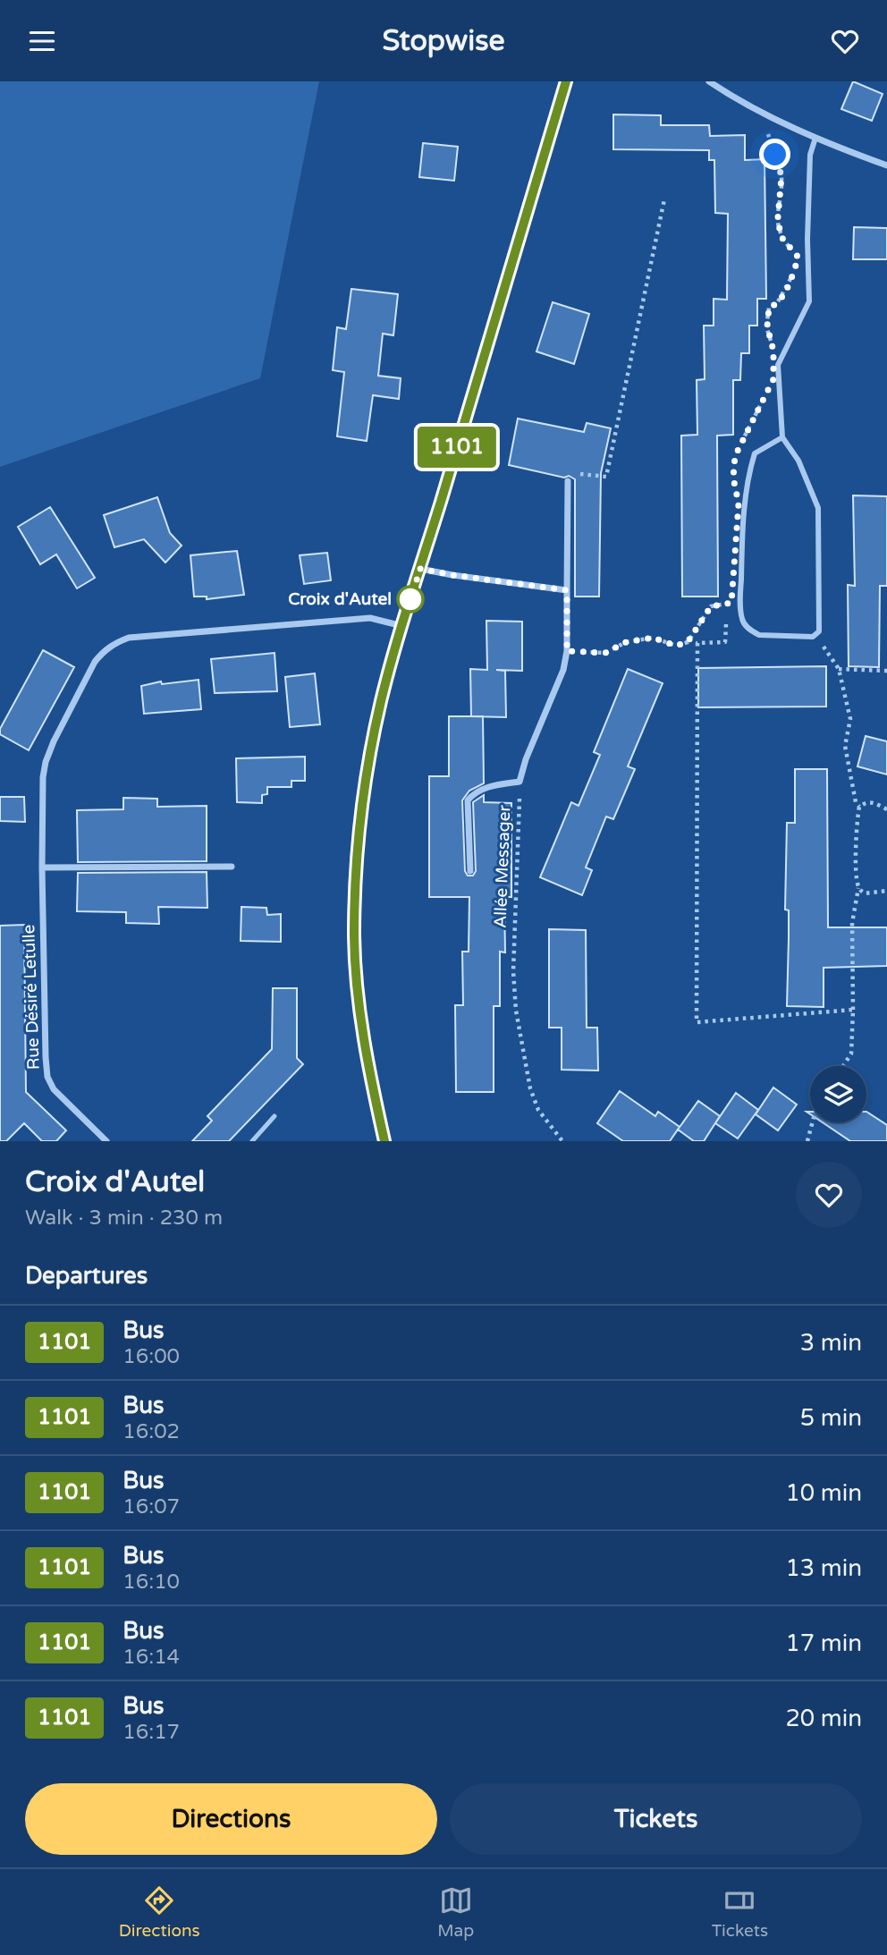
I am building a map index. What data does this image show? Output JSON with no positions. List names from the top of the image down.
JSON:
{
  "streets": {
    "street": ["Allée Messager", "Rue Désiré Letulle"]
  },
  "places": ["Croix d'Autel"],
  "lines": ["bus line 1101"],
  "page": {
    "header": "Stopwise",
    "on_map": "1101",
    "heading": [
      ["Croix d'Autel", "Walk · 3 min · 230 m"],
      "Departures"
    ],
    "list": [
      {
        "mark": "1101",
        "name": "Bus",
        "note": "16:00",
        "value": "3 min"
      },
      {
        "mark": "1101",
        "name": "Bus",
        "note": "16:02",
        "value": "5 min"
      },
      {
        "mark": "1101",
        "name": "Bus",
        "note": "16:07",
        "value": "10 min"
      },
      {
        "mark": "1101",
        "name": "Bus",
        "note": "16:10",
        "value": "13 min"
      },
      {
        "mark": "1101",
        "name": "Bus",
        "note": "16:14",
        "value": "17 min"
      },
      {
        "mark": "1101",
        "name": "Bus",
        "note": "16:17",
        "value": "20 min"
      }
    ],
    "buttons": ["Directions", "Tickets"],
    "tabs": ["Directions", "Map", "Tickets"]
  }
}
